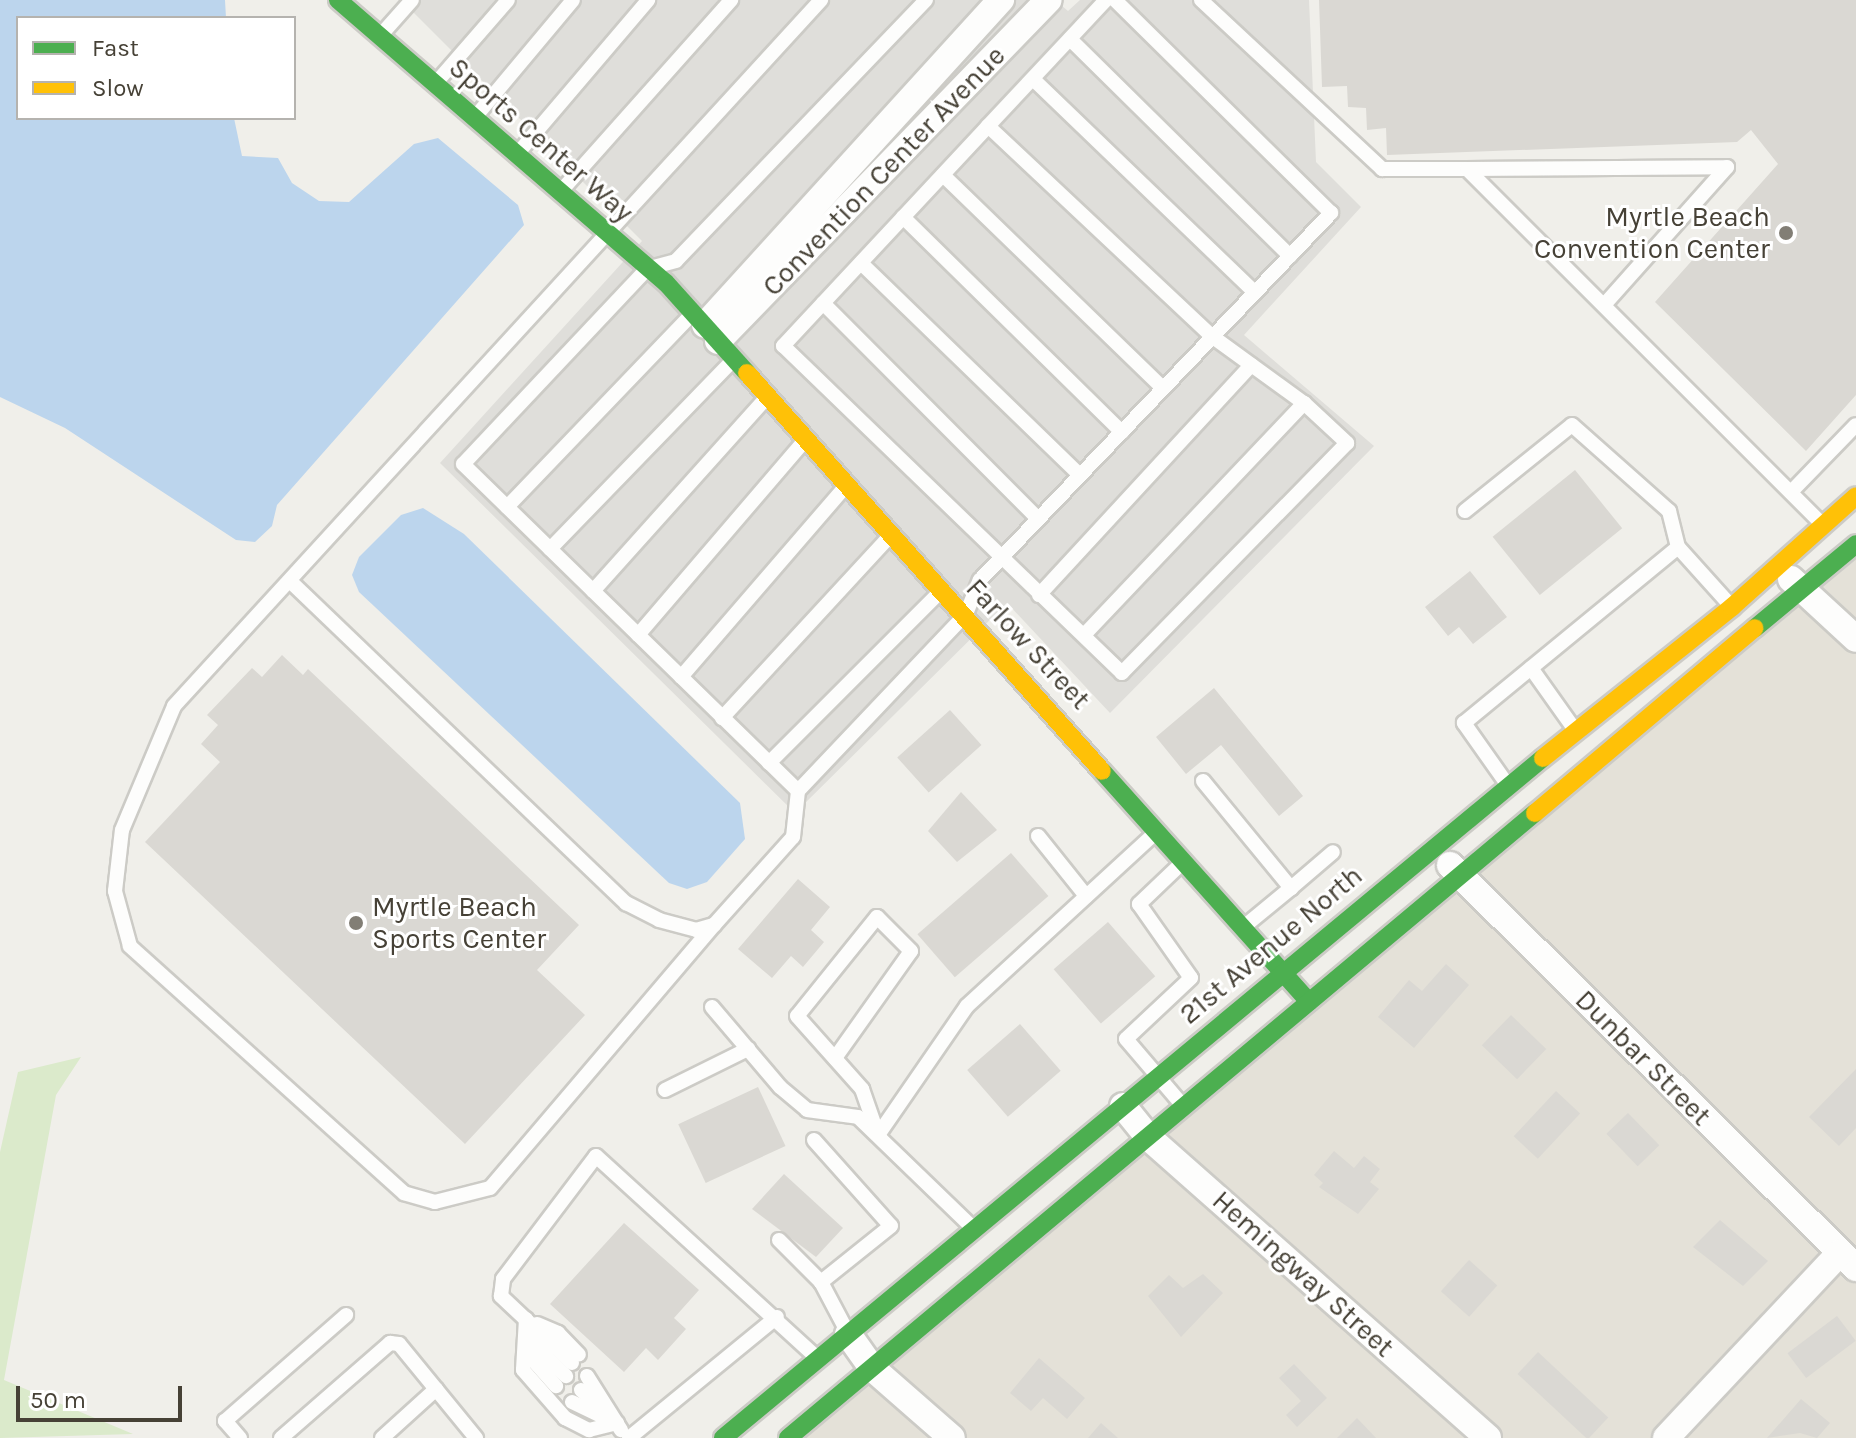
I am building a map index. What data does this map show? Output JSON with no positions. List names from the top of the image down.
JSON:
{
  "streets": {
    "main road": ["Sports Center Way", "Farlow Street", "21st Avenue North"],
    "street": ["Convention Center Avenue", "Dunbar Street", "Hemingway Street"]
  },
  "crossings": [
    ["Sports Center Way", "Convention Center Avenue"],
    ["Sports Center Way", "Farlow Street"],
    ["Convention Center Avenue", "Farlow Street"],
    ["Farlow Street", "21st Avenue North"],
    ["21st Avenue North", "Dunbar Street"],
    ["21st Avenue North", "Hemingway Street"]
  ],
  "places": ["Myrtle Beach Convention Center", "Myrtle Beach Sports Center"],
  "legend": ["Fast", "Slow"],
  "scale_bar": "50 m"
}
